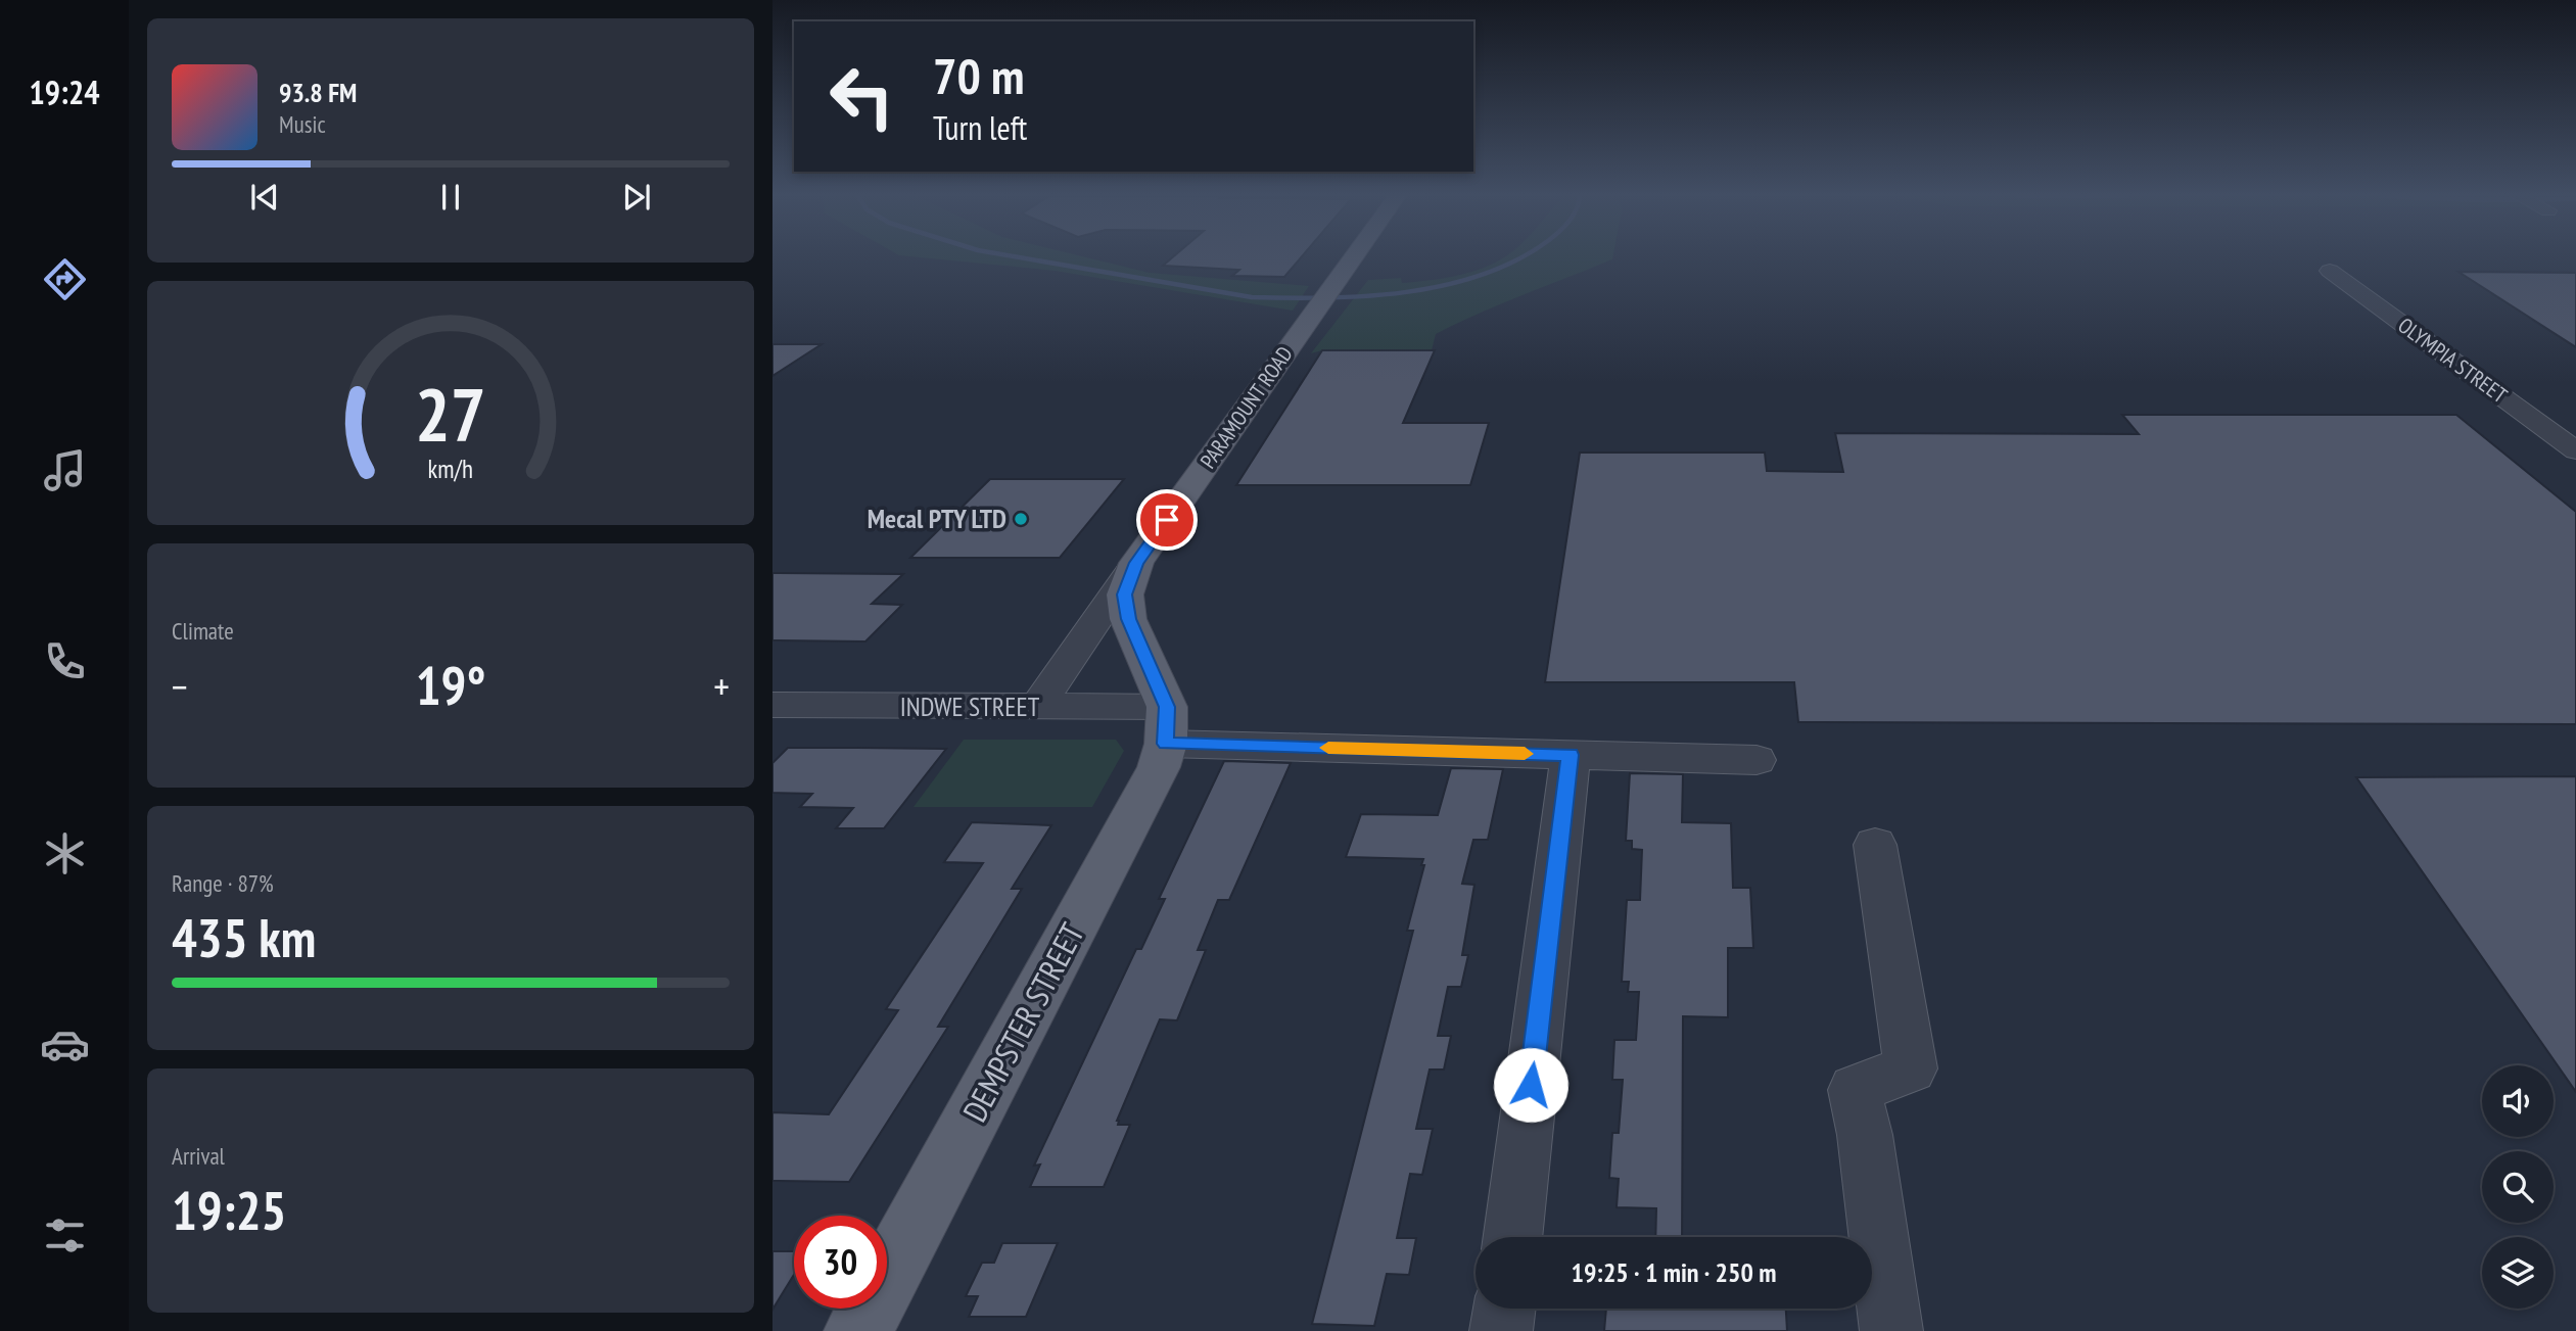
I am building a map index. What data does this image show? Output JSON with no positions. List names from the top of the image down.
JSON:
{
  "streets": {
    "main road": ["PARAMOUNT ROAD", "DEMPSTER STREET"],
    "street": ["OLYMPIA STREET", "INDWE STREET"]
  },
  "crossings": [
    ["PARAMOUNT ROAD", "INDWE STREET"],
    ["PARAMOUNT ROAD", "DEMPSTER STREET"],
    ["INDWE STREET", "DEMPSTER STREET"]
  ],
  "places": ["Mecal PTY LTD"],
  "page": {
    "tabs": "19:24",
    "turn": ["70 m", "Turn left"],
    "song": ["93.8 FM", "Music"],
    "tile": [
      "Climate",
      ["Range · 87%", "435 km"],
      ["Arrival", "19:25"]
    ],
    "heat": ["−", "19°", "+"],
    "limit": "30",
    "trip": "19:25 · 1 min · 250 m",
    "gauge": ["27", "km/h"]
  }
}
